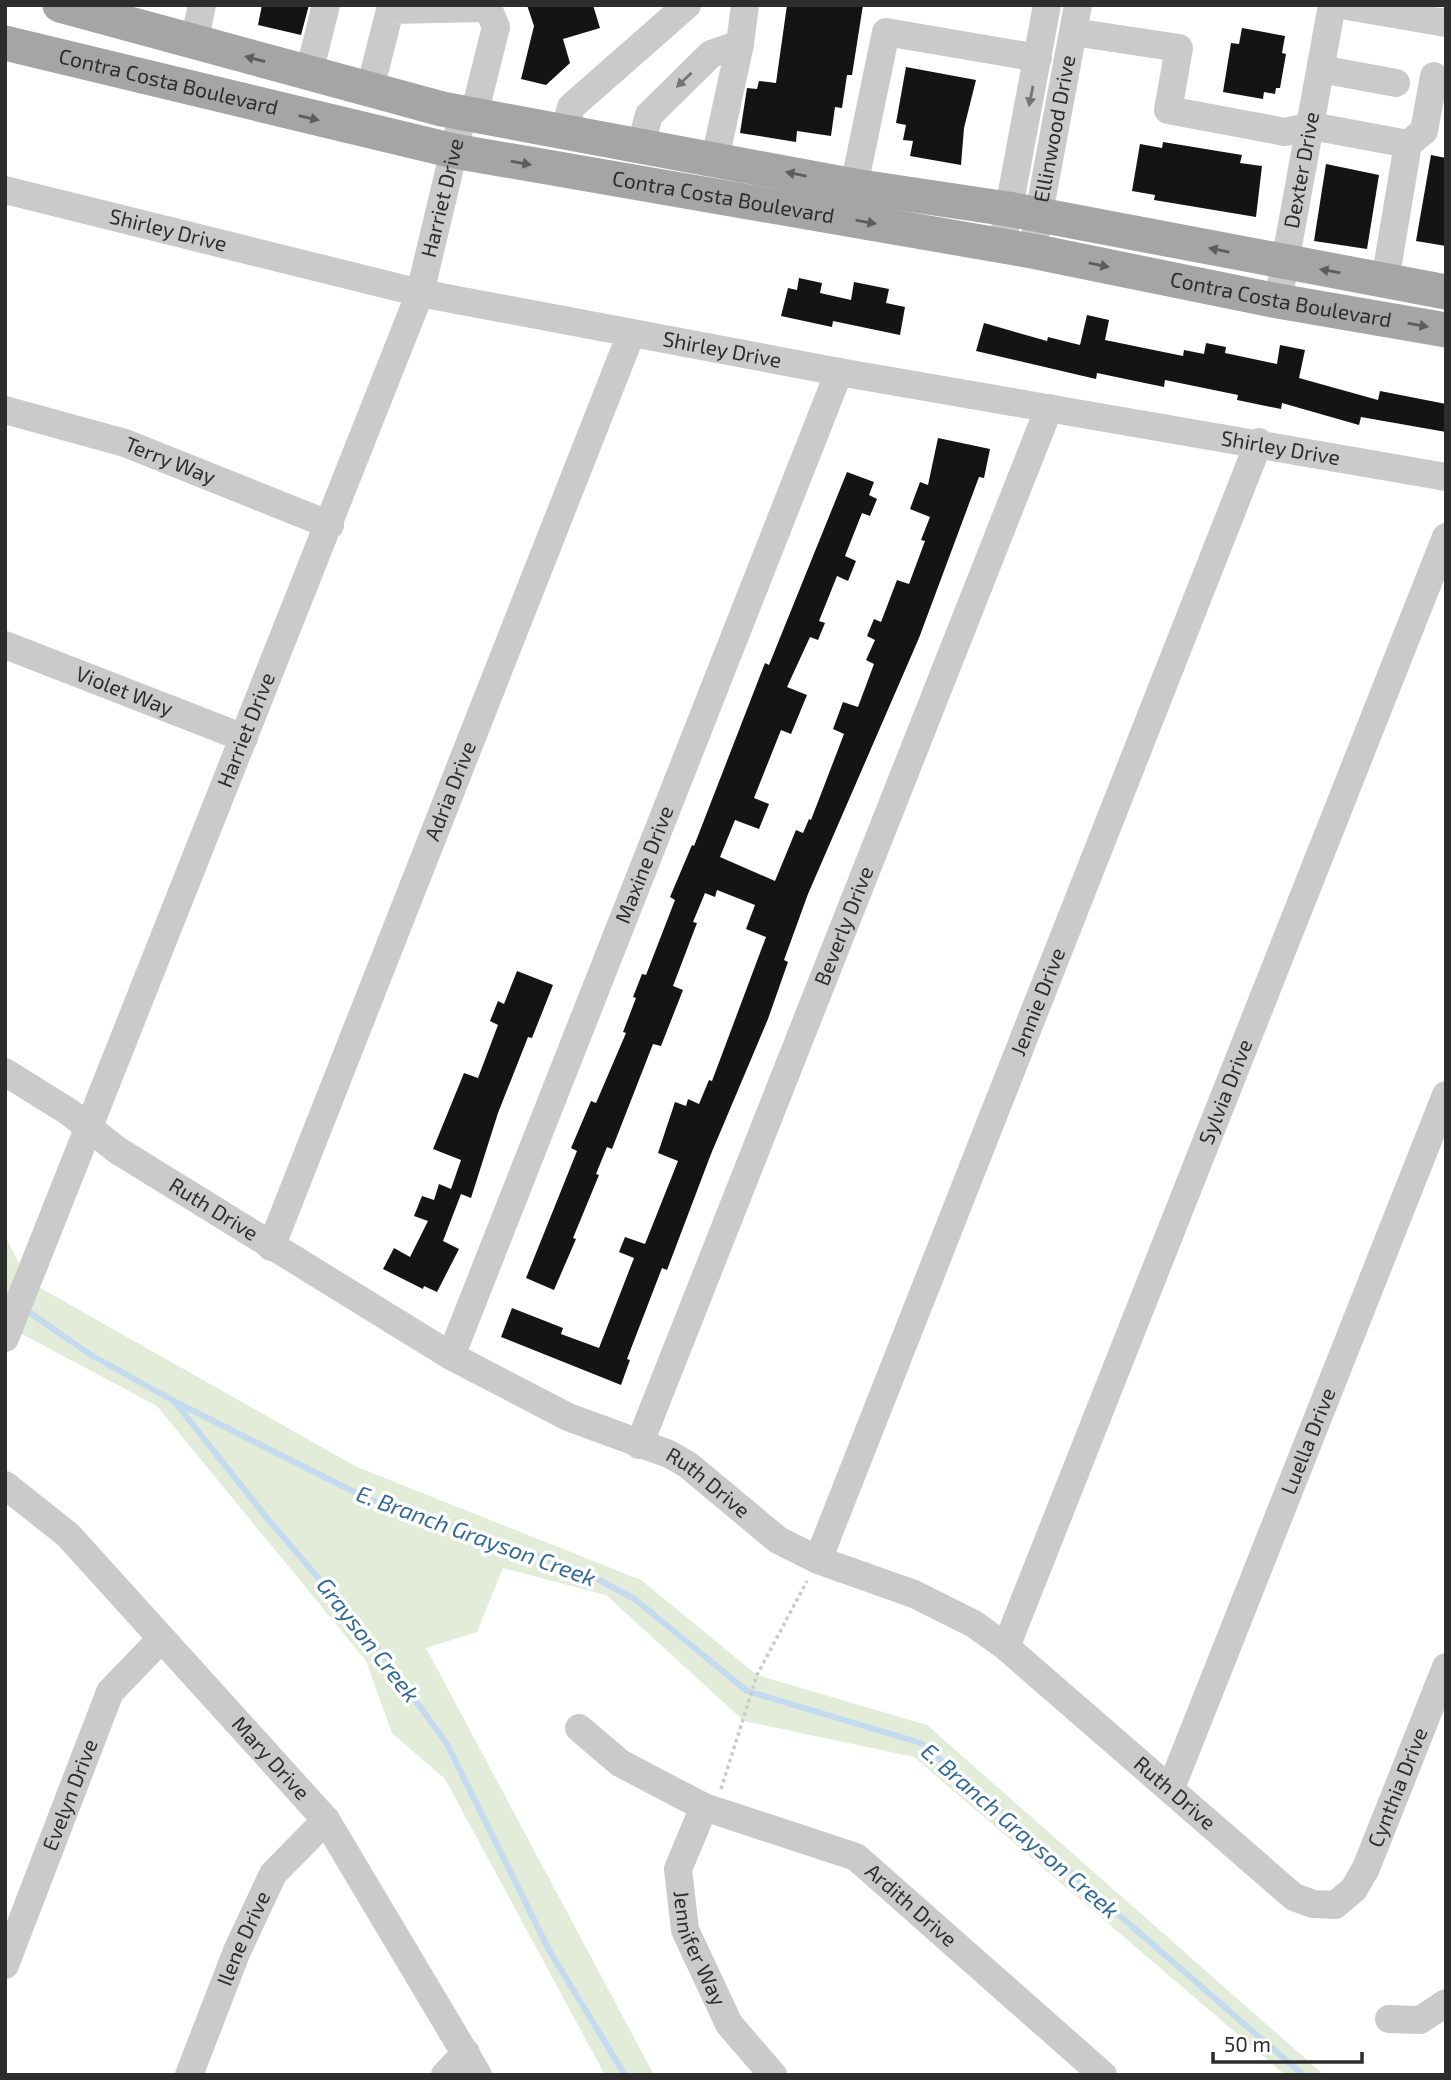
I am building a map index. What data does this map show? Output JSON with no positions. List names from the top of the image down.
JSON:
{
  "streets": {
    "main road": ["Contra Costa Boulevard"],
    "street": [
      "Ellinwood Drive",
      "Dexter Drive",
      "Harriet Drive",
      "Shirley Drive",
      "Terry Way",
      "Violet Way",
      "Adria Drive",
      "Maxine Drive",
      "Beverly Drive",
      "Jennie Drive",
      "Sylvia Drive",
      "Ruth Drive",
      "Luella Drive",
      "Mary Drive",
      "Cynthia Drive",
      "Evelyn Drive",
      "Ardith Drive",
      "Ilene Drive",
      "Jennifer Way"
    ]
  },
  "crossings": [
    ["Contra Costa Boulevard", "Ellinwood Drive"],
    ["Contra Costa Boulevard", "Dexter Drive"],
    ["Contra Costa Boulevard", "Harriet Drive"],
    ["Harriet Drive", "Shirley Drive"],
    ["Harriet Drive", "Terry Way"],
    ["Harriet Drive", "Violet Way"],
    ["Harriet Drive", "Ruth Drive"],
    ["Shirley Drive", "Adria Drive"],
    ["Shirley Drive", "Maxine Drive"],
    ["Shirley Drive", "Beverly Drive"],
    ["Shirley Drive", "Jennie Drive"],
    ["Adria Drive", "Ruth Drive"],
    ["Maxine Drive", "Ruth Drive"],
    ["Beverly Drive", "Ruth Drive"],
    ["Jennie Drive", "Ruth Drive"],
    ["Sylvia Drive", "Ruth Drive"],
    ["Ruth Drive", "Luella Drive"],
    ["Ruth Drive", "Cynthia Drive"],
    ["Mary Drive", "Evelyn Drive"],
    ["Mary Drive", "Ilene Drive"],
    ["Ardith Drive", "Jennifer Way"]
  ],
  "water": ["E. Branch Grayson Creek", "Grayson Creek"],
  "scale_bar": "50 m"
}
